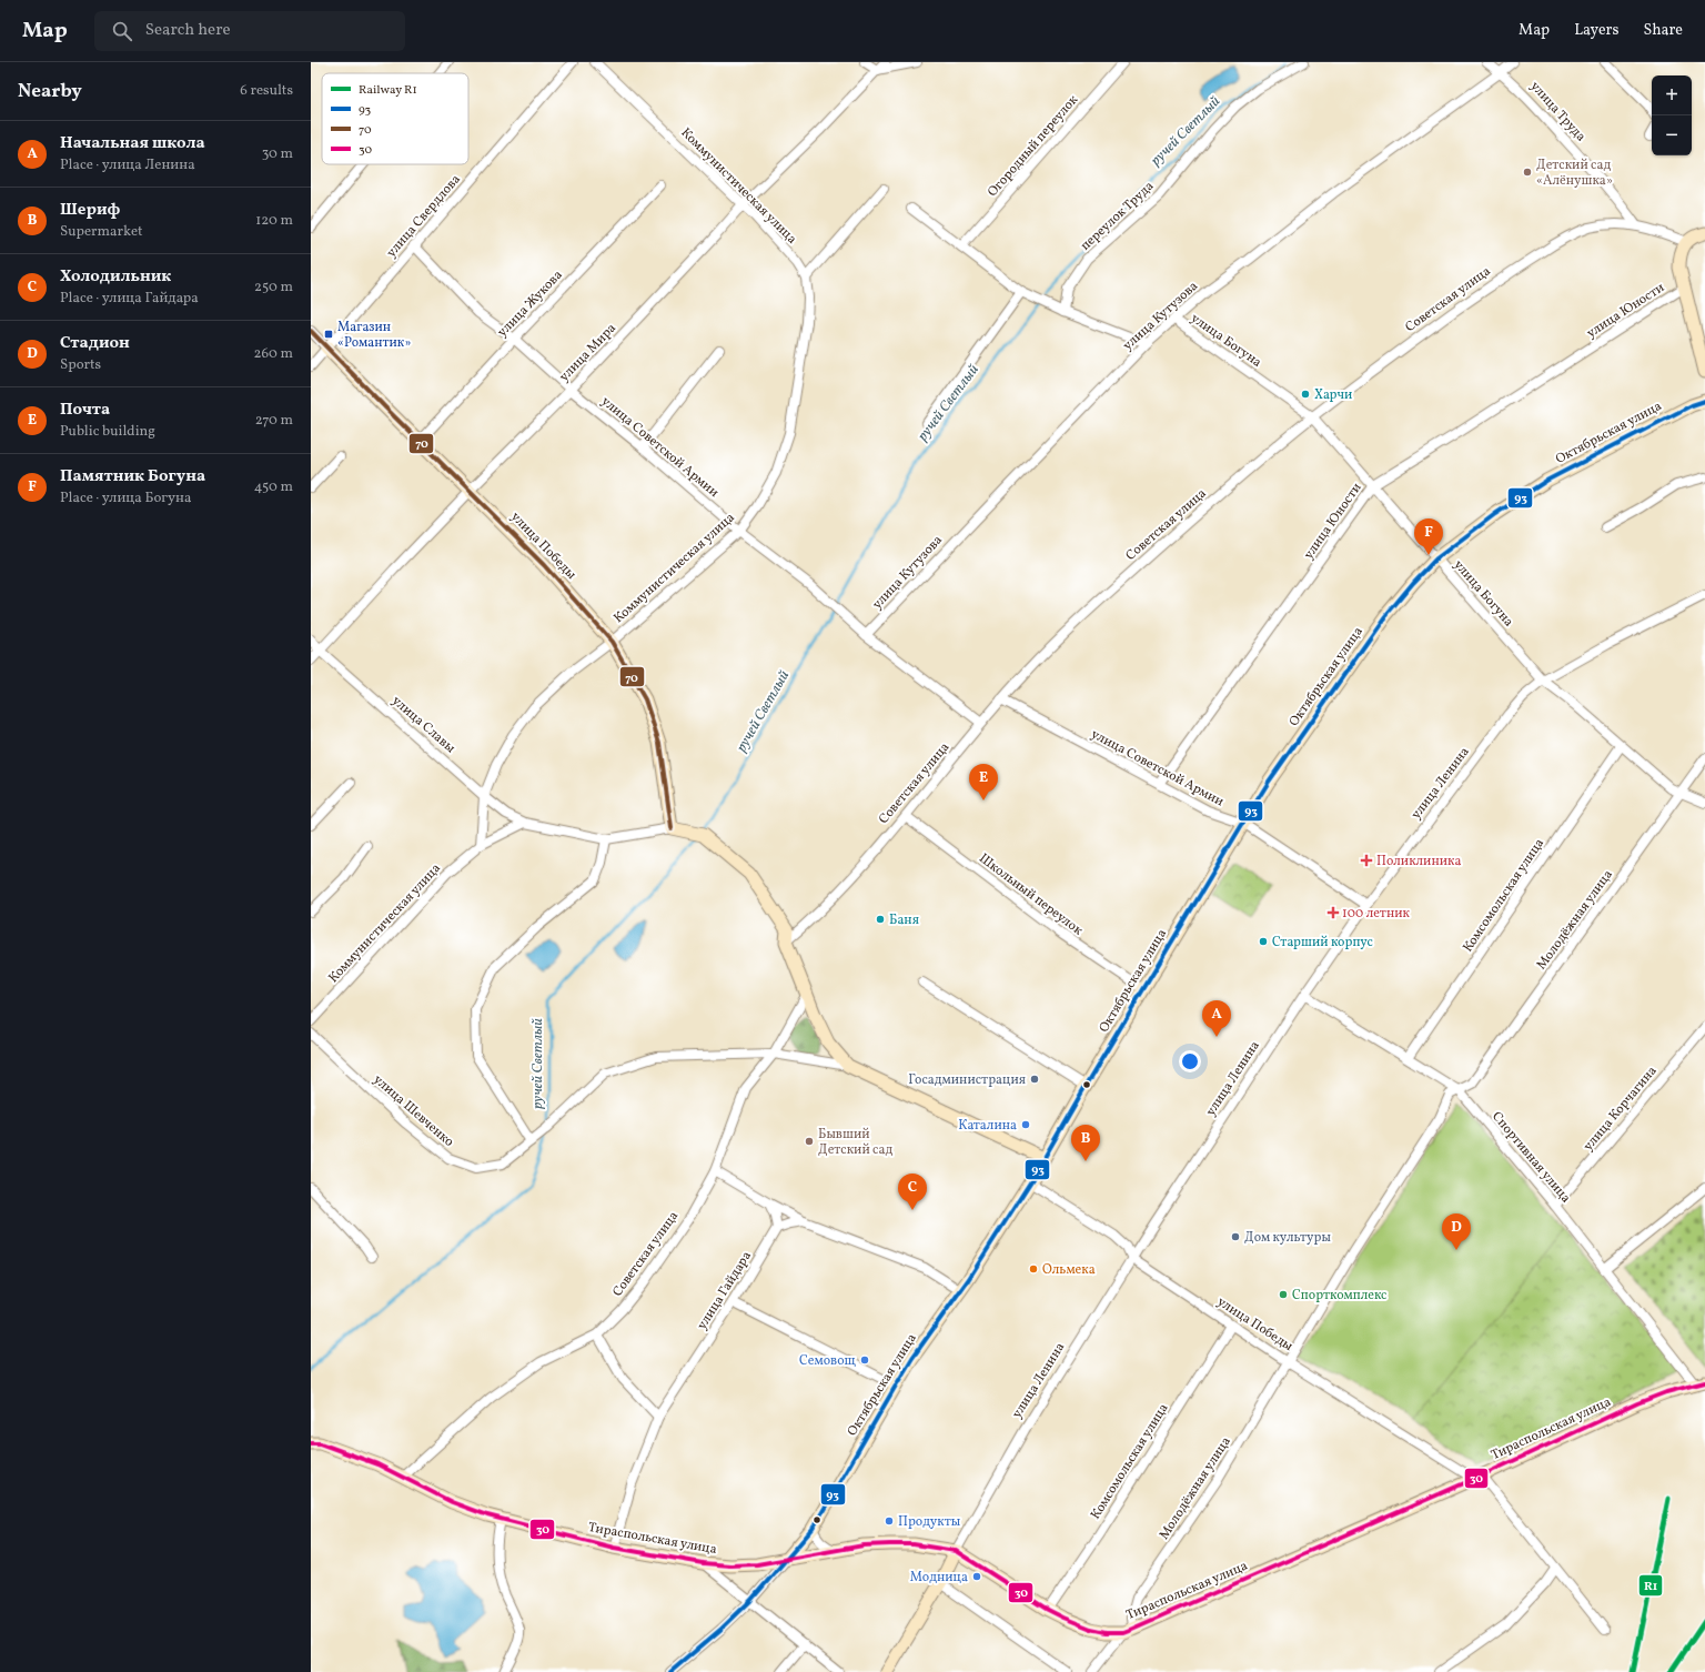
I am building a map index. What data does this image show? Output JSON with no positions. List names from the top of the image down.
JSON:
{
  "streets": {
    "street": [
      "улица Труда",
      "Огородный переулок",
      "Коммунистическая улица",
      "улица Свердлова",
      "переулок Труда",
      "Советская улица",
      "улица Жукова",
      "улица Юности",
      "улица Кутузова",
      "улица Богуна",
      "улица Мира",
      "Октябрьская улица",
      "улица Советской Армии",
      "улица Победы",
      "улица Славы",
      "улица Ленина",
      "Школьный переулок",
      "Комсомольская улица",
      "Молодёжная улица",
      "улица Корчагина",
      "улица Шевченко",
      "Спортивная улица",
      "улица Гайдара",
      "Тираспольская улица"
    ]
  },
  "crossings": [
    ["улица Труда", "Советская улица"],
    ["улица Труда", "улица Кутузова"],
    ["Коммунистическая улица", "улица Мира"],
    ["Коммунистическая улица", "улица Советской Армии"],
    ["Коммунистическая улица", "улица Победы"],
    ["Коммунистическая улица", "улица Славы"],
    ["улица Свердлова", "улица Советской Армии"],
    ["улица Свердлова", "улица Победы"],
    ["Советская улица", "улица Богуна"],
    ["Советская улица", "улица Советской Армии"],
    ["Советская улица", "Школьный переулок"],
    ["Советская улица", "улица Шевченко"],
    ["Советская улица", "Тираспольская улица"],
    ["улица Жукова", "улица Советской Армии"],
    ["улица Жукова", "улица Победы"],
    ["улица Юности", "улица Богуна"],
    ["улица Юности", "улица Советской Армии"],
    ["улица Кутузова", "улица Богуна"],
    ["улица Кутузова", "улица Советской Армии"],
    ["улица Богуна", "Октябрьская улица"],
    ["улица Богуна", "улица Ленина"],
    ["улица Богуна", "Комсомольская улица"],
    ["улица Богуна", "Молодёжная улица"],
    ["улица Мира", "улица Советской Армии"],
    ["улица Мира", "улица Победы"],
    ["улица Мира", "улица Славы"],
    ["Октябрьская улица", "улица Советской Армии"],
    ["Октябрьская улица", "улица Победы"],
    ["Октябрьская улица", "Школьный переулок"],
    ["Октябрьская улица", "Тираспольская улица"],
    ["улица Советской Армии", "улица Ленина"],
    ["улица Победы", "улица Ленина"],
    ["улица Победы", "Комсомольская улица"],
    ["улица Победы", "Молодёжная улица"],
    ["улица Победы", "Тираспольская улица"],
    ["улица Ленина", "Спортивная улица"],
    ["улица Ленина", "Тираспольская улица"],
    ["Комсомольская улица", "Спортивная улица"],
    ["Комсомольская улица", "Тираспольская улица"],
    ["Молодёжная улица", "Спортивная улица"],
    ["Молодёжная улица", "Тираспольская улица"],
    ["улица Корчагина", "Спортивная улица"],
    ["Спортивная улица", "Тираспольская улица"],
    ["улица Гайдара", "Тираспольская улица"]
  ],
  "water": ["ручей Светлый"],
  "places": {
    "other": [
      "Детский сад «Алёнушка»",
      "Харчи",
      "Баня",
      "Старший корпус",
      "Госадминистрация",
      "Каталина",
      "Бывший Детский сад",
      "Дом культуры",
      "Ольмека",
      "Спорткомплекс",
      "Семовощ",
      "Продукты",
      "Модница"
    ],
    "transit": ["Магазин «Романтик»"],
    "health": ["Поликлиника", "100 летник"]
  },
  "lines": [
    "transit line 70",
    "transit line 93",
    "transit line 30",
    "rail line R1"
  ],
  "legend": [
    "Railway R1",
    "93",
    "70",
    "30"
  ],
  "page": {
    "header": "Map",
    "search": "Search here",
    "nav": ["Map", "Layers", "Share"],
    "heading": ["Nearby", "6 results"],
    "map_buttons": ["+", "−"],
    "list": [
      {
        "mark": "A",
        "name": "Начальная школа",
        "note": "Place · улица Ленина",
        "value": "30 m"
      },
      {
        "mark": "B",
        "name": "Шериф",
        "note": "Supermarket",
        "value": "120 m"
      },
      {
        "mark": "C",
        "name": "Холодильник",
        "note": "Place · улица Гайдара",
        "value": "250 m"
      },
      {
        "mark": "D",
        "name": "Стадион",
        "note": "Sports",
        "value": "260 m"
      },
      {
        "mark": "E",
        "name": "Почта",
        "note": "Public building",
        "value": "270 m"
      },
      {
        "mark": "F",
        "name": "Памятник Богуна",
        "note": "Place · улица Богуна",
        "value": "450 m"
      }
    ],
    "pins": [
      "F",
      "E",
      "A",
      "B",
      "C",
      "D"
    ]
  }
}
